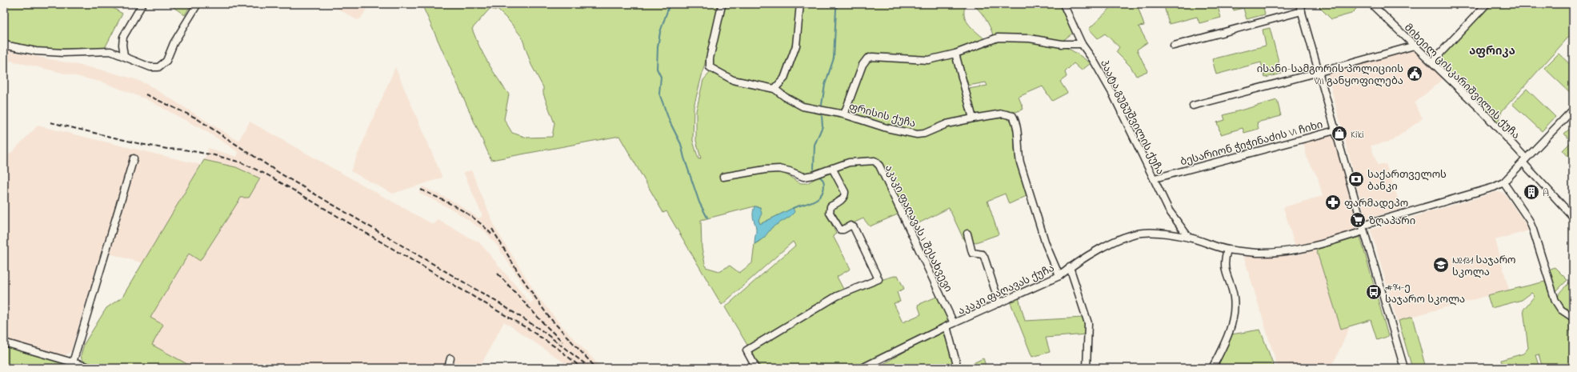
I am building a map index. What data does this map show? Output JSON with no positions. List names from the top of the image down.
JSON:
{
  "streets": {
    "street": [
      "მიხეილ ცისკარიშვილის ქუჩა",
      "ფრისის ქუჩა",
      "პაატა გუგუშვილის ქუჩა",
      "ბესარიონ ჭიჭინაძის VI ჩიხი",
      "აკაკი ფაღავას I შესახვევი",
      "აკაკი ფაღავას ქუჩა"
    ]
  },
  "crossings": [
    ["ფრისის ქუჩა", "აკაკი ფაღავას ქუჩა"],
    ["პაატა გუგუშვილის ქუჩა", "ბესარიონ ჭიჭინაძის VI ჩიხი"],
    ["პაატა გუგუშვილის ქუჩა", "აკაკი ფაღავას ქუჩა"],
    ["აკაკი ფაღავას I შესახვევი", "აკაკი ფაღავას ქუჩა"]
  ],
  "districts": ["აფრიკა"],
  "places": {
    "public building": ["ისანი-სამგორის პოლიციის VII განყოფილება"],
    "shop": ["Kiki"],
    "bank": ["საქართველოს ბანკი"],
    "building": ["A"],
    "pharmacy": ["ფარმადეპო"],
    "supermarket": ["ზღაპარი"],
    "school or university": ["№131 საჯარო სკოლა"],
    "bus stop": ["#94-ე საჯარო სკოლა"]
  }
}
